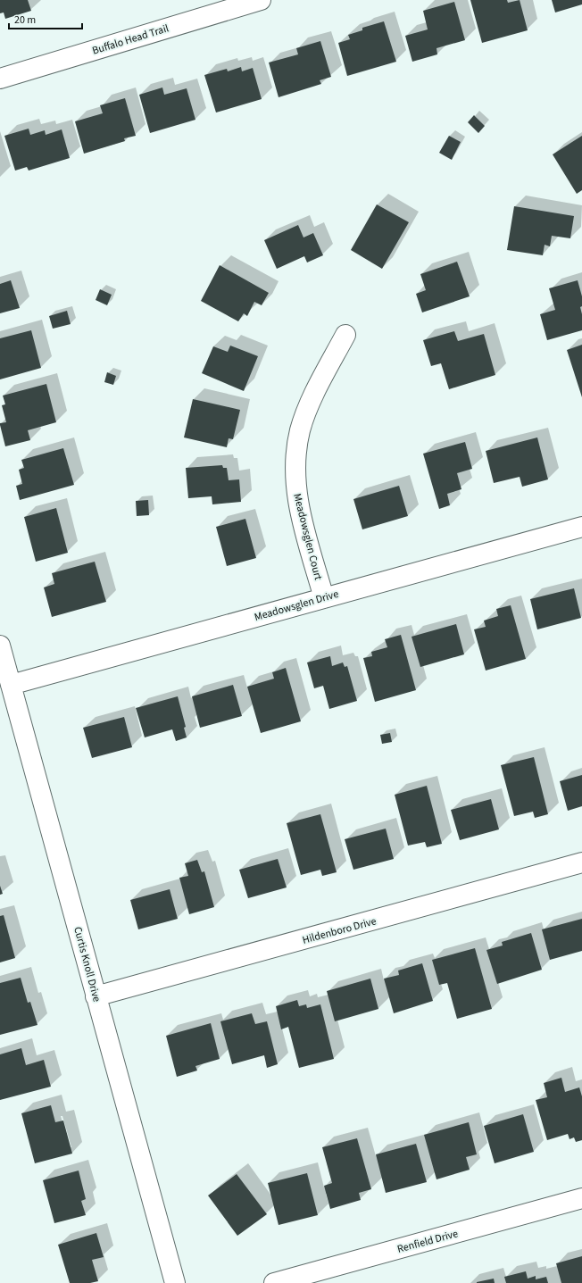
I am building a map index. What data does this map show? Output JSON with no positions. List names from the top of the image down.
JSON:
{
  "streets": {
    "street": [
      "Buffalo Head Trail",
      "Meadowsglen Court",
      "Meadowsglen Drive",
      "Hildenboro Drive",
      "Curtis Knoll Drive",
      "Renfield Drive"
    ]
  },
  "crossings": [
    ["Meadowsglen Court", "Meadowsglen Drive"],
    ["Meadowsglen Drive", "Curtis Knoll Drive"],
    ["Hildenboro Drive", "Curtis Knoll Drive"]
  ],
  "scale_bar": "20 m"
}
